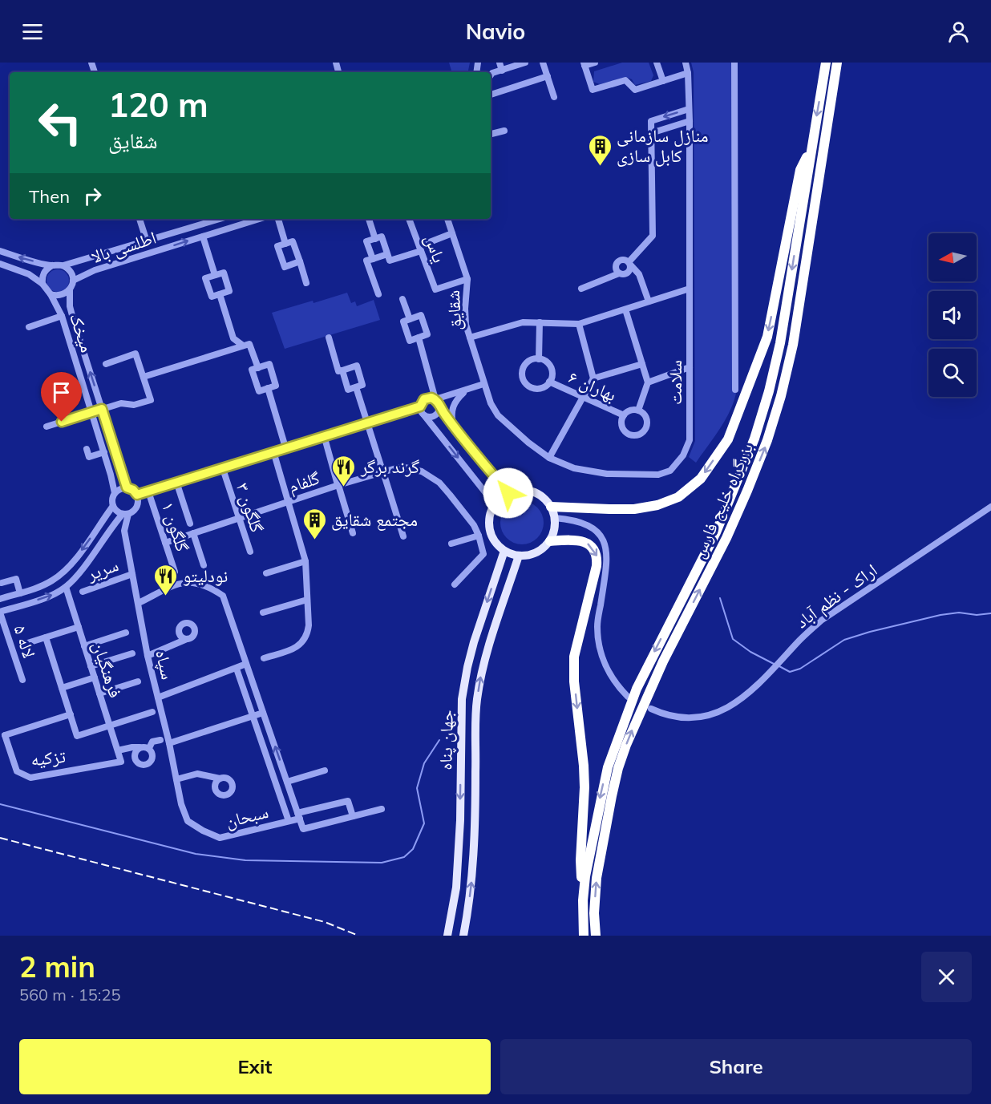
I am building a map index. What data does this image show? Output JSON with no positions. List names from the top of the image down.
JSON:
{
  "streets": {
    "highway": ["بزرگراه خلیج فارس"],
    "main road": ["جهان پناه"],
    "street": [
      "اطلسی بالا",
      "یاس",
      "شقایق",
      "میخک",
      "سلامت",
      "بهاران ۶",
      "گلفام",
      "گلگون ۳",
      "گلگون ۱",
      "سریر",
      "اراک - نظم آباد",
      "لاله ۵",
      "سپاه",
      "فرهنگیان",
      "تزکیه",
      "سبحان"
    ]
  },
  "crossings": [
    ["اطلسی بالا", "میخک"],
    ["یاس", "شقایق"],
    ["شقایق", "سلامت"],
    ["میخک", "سپاه"],
    ["گلفام", "گلگون ۳"],
    ["گلفام", "گلگون ۱"],
    ["سریر", "سپاه"],
    ["سپاه", "سبحان"],
    ["فرهنگیان", "تزکیه"]
  ],
  "places": {
    "building": ["منازل سازمانی کابل سازی", "مجتمع شقایق"],
    "restaurant": ["گرند برگر", "نودلیتو"]
  },
  "north": "left",
  "page": {
    "header": "Navio",
    "turn": ["120 m", "شقایق"],
    "then": "Then",
    "heading": ["2 min", "560 m · 15:25"],
    "buttons": ["Exit", "Share"]
  }
}
